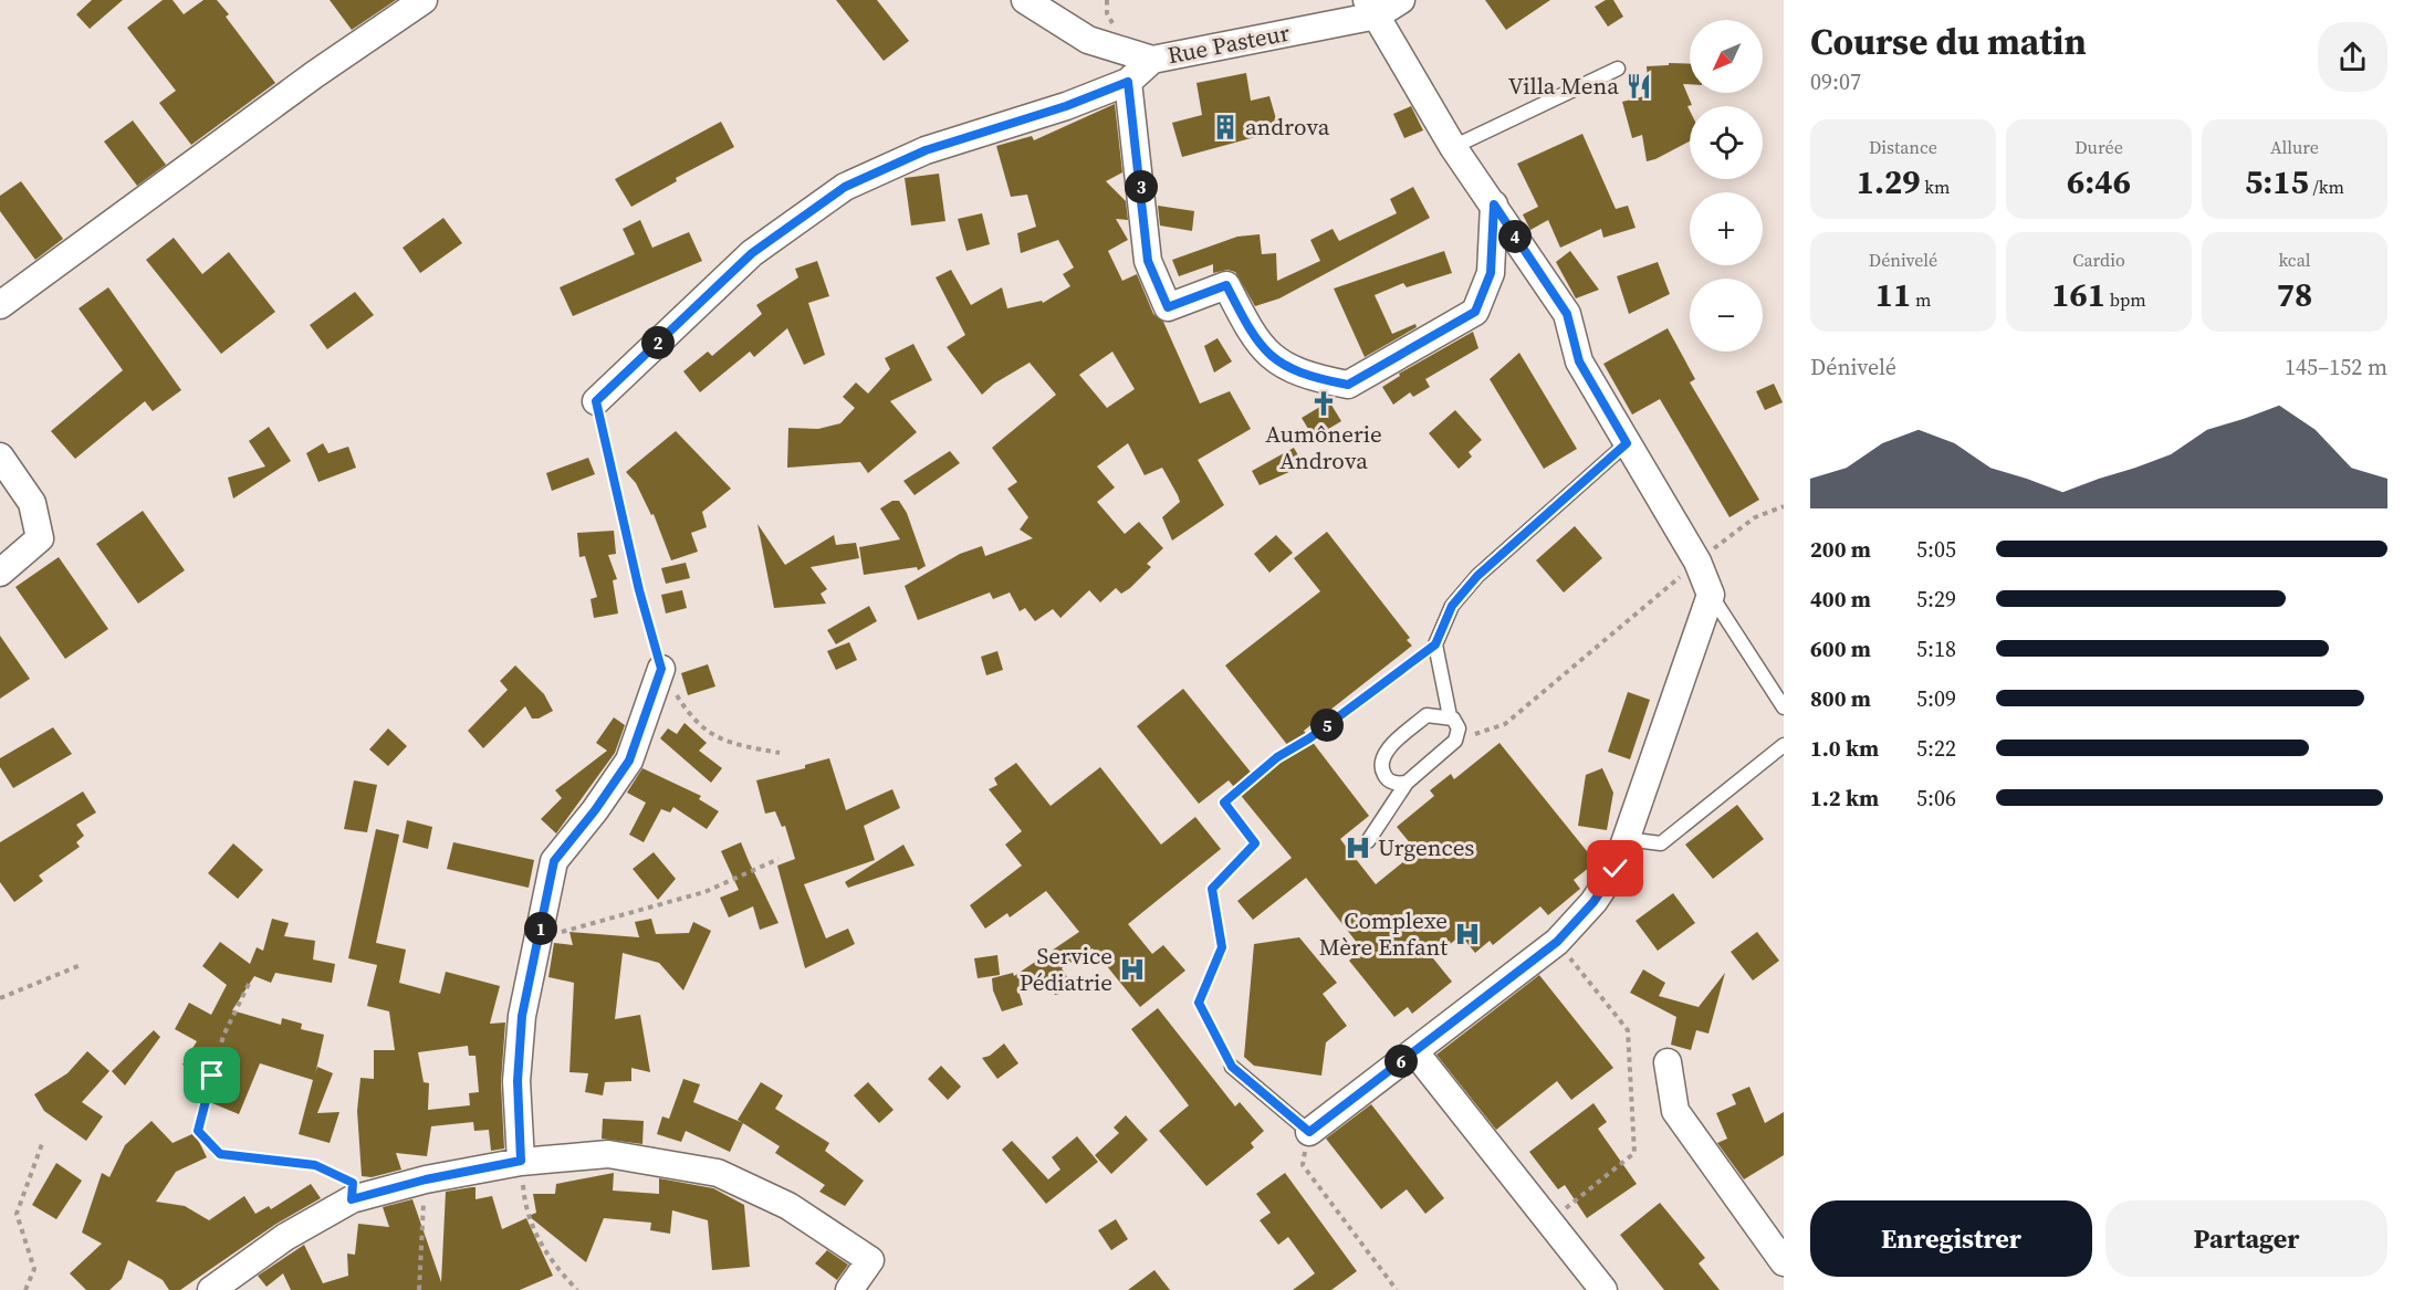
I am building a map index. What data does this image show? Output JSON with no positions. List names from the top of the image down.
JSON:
{
  "streets": {
    "street": ["Rue Pasteur"]
  },
  "places": {
    "restaurant": ["Villa Mena"],
    "building": ["androva"],
    "church": ["Aumônerie Androva"],
    "hospital": ["Urgences", "Complexe Mère Enfant", "Service Pédiatrie"]
  },
  "north": "bottom left",
  "page": {
    "heading": ["Course du matin", "09:07"],
    "map_buttons": ["+", "−"],
    "stats": [
      ["Distance", "1.29 km"],
      ["Durée", "6:46"],
      ["Allure", "5:15 /km"],
      ["Dénivelé", "11 m"],
      ["Cardio", "161 bpm"],
      ["kcal", "78"]
    ],
    "pins": [
      "3",
      "4",
      "2",
      "5",
      "1",
      "6"
    ],
    "chart": ["Dénivelé", "145–152 m"],
    "list": [
      {
        "name": "200 m",
        "note": "5:05"
      },
      {
        "name": "400 m",
        "note": "5:29"
      },
      {
        "name": "600 m",
        "note": "5:18"
      },
      {
        "name": "800 m",
        "note": "5:09"
      },
      {
        "name": "1.0 km",
        "note": "5:22"
      },
      {
        "name": "1.2 km",
        "note": "5:06"
      }
    ],
    "buttons": ["Enregistrer", "Partager"]
  }
}
